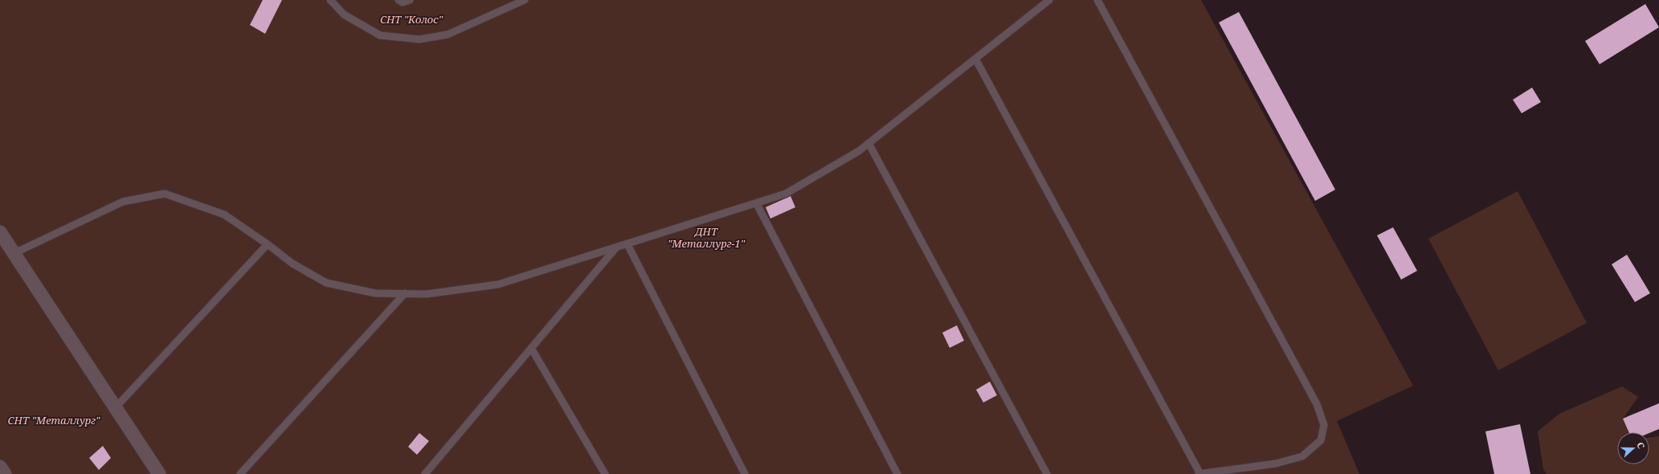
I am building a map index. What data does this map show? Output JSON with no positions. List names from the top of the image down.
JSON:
{
  "parks": ["СНТ \"Колос\"", "ДНТ \"Металлург-1\"", "СНТ \"Металлург\""],
  "north": "right"
}
